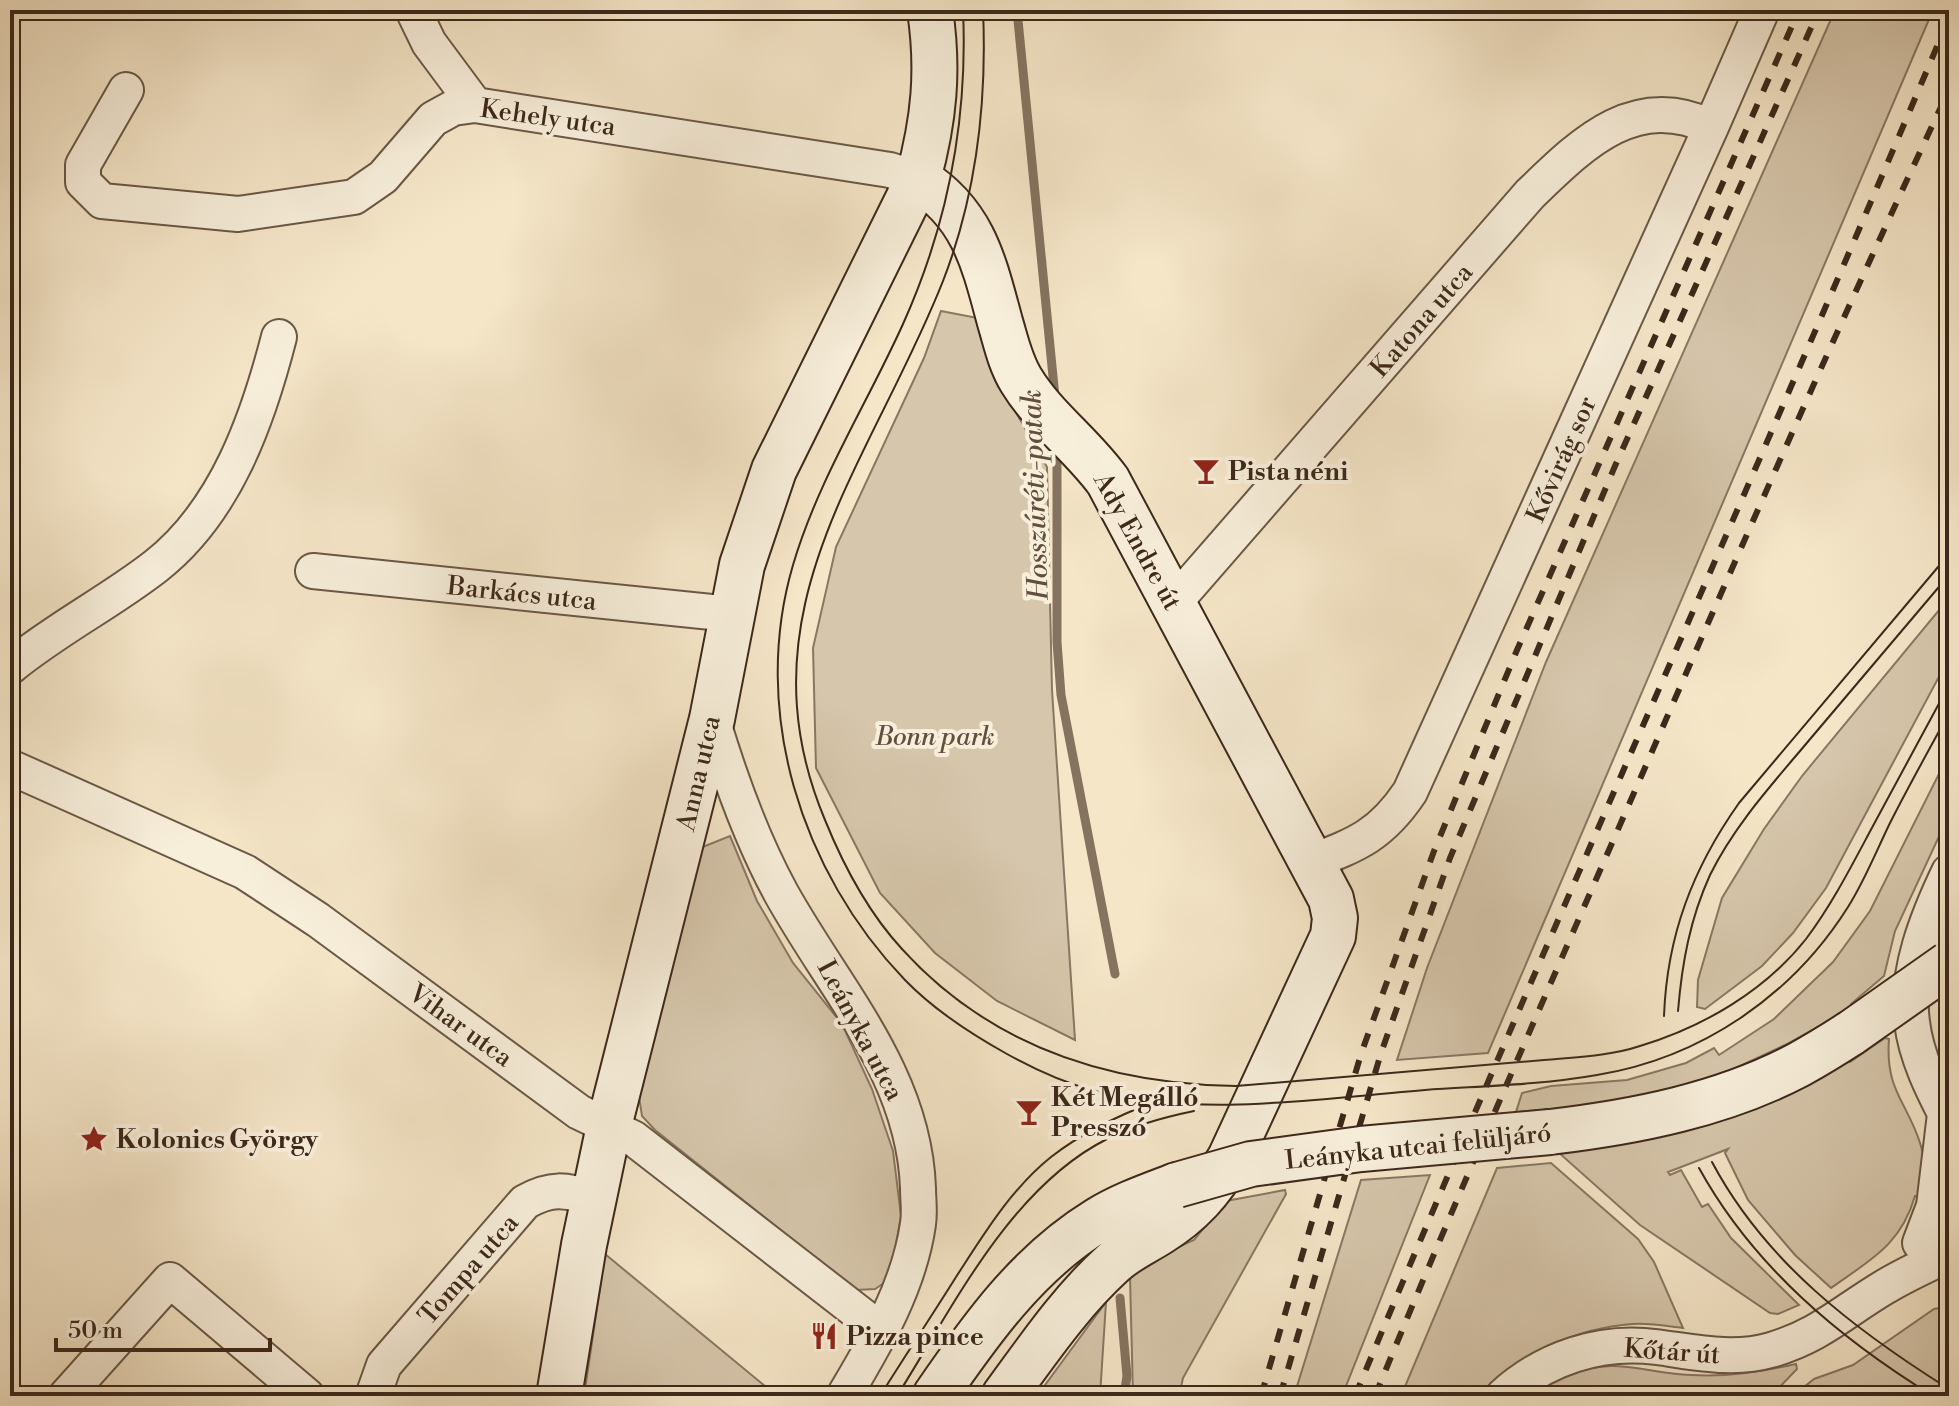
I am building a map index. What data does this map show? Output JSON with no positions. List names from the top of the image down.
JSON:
{
  "streets": {
    "street": [
      "Kehely utca",
      "Katona utca",
      "Kővirág sor",
      "Ady Endre út",
      "Barkács utca",
      "Anna utca",
      "Vihar utca",
      "Leányka utca",
      "Leányka utcai felüljáró",
      "Tompa utca",
      "Kőtár út"
    ]
  },
  "crossings": [
    ["Kehely utca", "Ady Endre út"],
    ["Kehely utca", "Anna utca"],
    ["Katona utca", "Kővirág sor"],
    ["Katona utca", "Ady Endre út"],
    ["Kővirág sor", "Ady Endre út"],
    ["Ady Endre út", "Anna utca"],
    ["Barkács utca", "Anna utca"],
    ["Anna utca", "Vihar utca"],
    ["Anna utca", "Leányka utca"],
    ["Anna utca", "Tompa utca"],
    ["Vihar utca", "Leányka utca"]
  ],
  "water": ["Hosszúréti-patak"],
  "parks": ["Bonn park"],
  "places": {
    "bar": ["Pista néni", "Két Megálló Presszó"],
    "place": ["Kolonics György"],
    "restaurant": ["Pizza pince"]
  },
  "scale_bar": "50 m"
}
